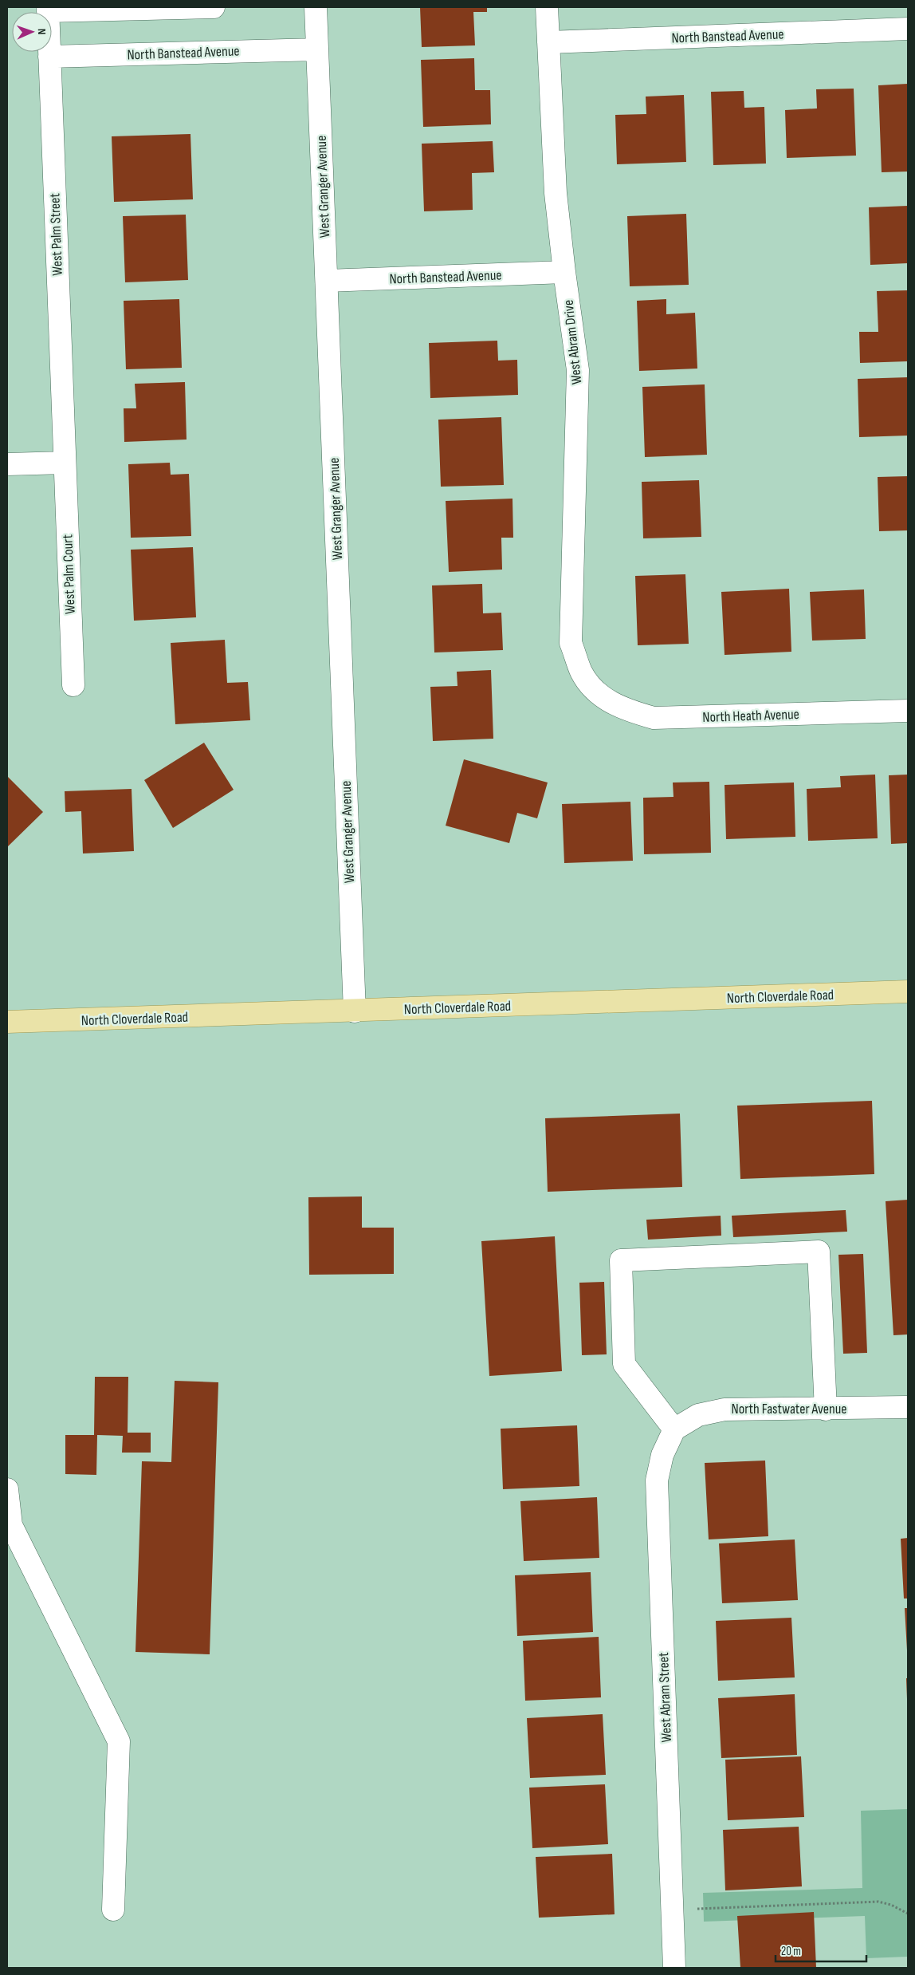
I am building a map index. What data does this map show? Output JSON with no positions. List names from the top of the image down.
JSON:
{
  "streets": {
    "main road": ["North Cloverdale Road"],
    "street": [
      "North Banstead Avenue",
      "West Granger Avenue",
      "West Palm Street",
      "West Abram Drive",
      "West Palm Court",
      "North Heath Avenue",
      "North Fastwater Avenue",
      "West Abram Street"
    ]
  },
  "crossings": [
    ["North Banstead Avenue", "West Granger Avenue"],
    ["North Banstead Avenue", "West Palm Street"],
    ["North Banstead Avenue", "West Abram Drive"],
    ["West Granger Avenue", "North Cloverdale Road"],
    ["West Palm Street", "West Palm Court"],
    ["West Abram Drive", "North Heath Avenue"],
    ["North Fastwater Avenue", "West Abram Street"]
  ],
  "scale_bar": "20 m",
  "north": "right"
}
